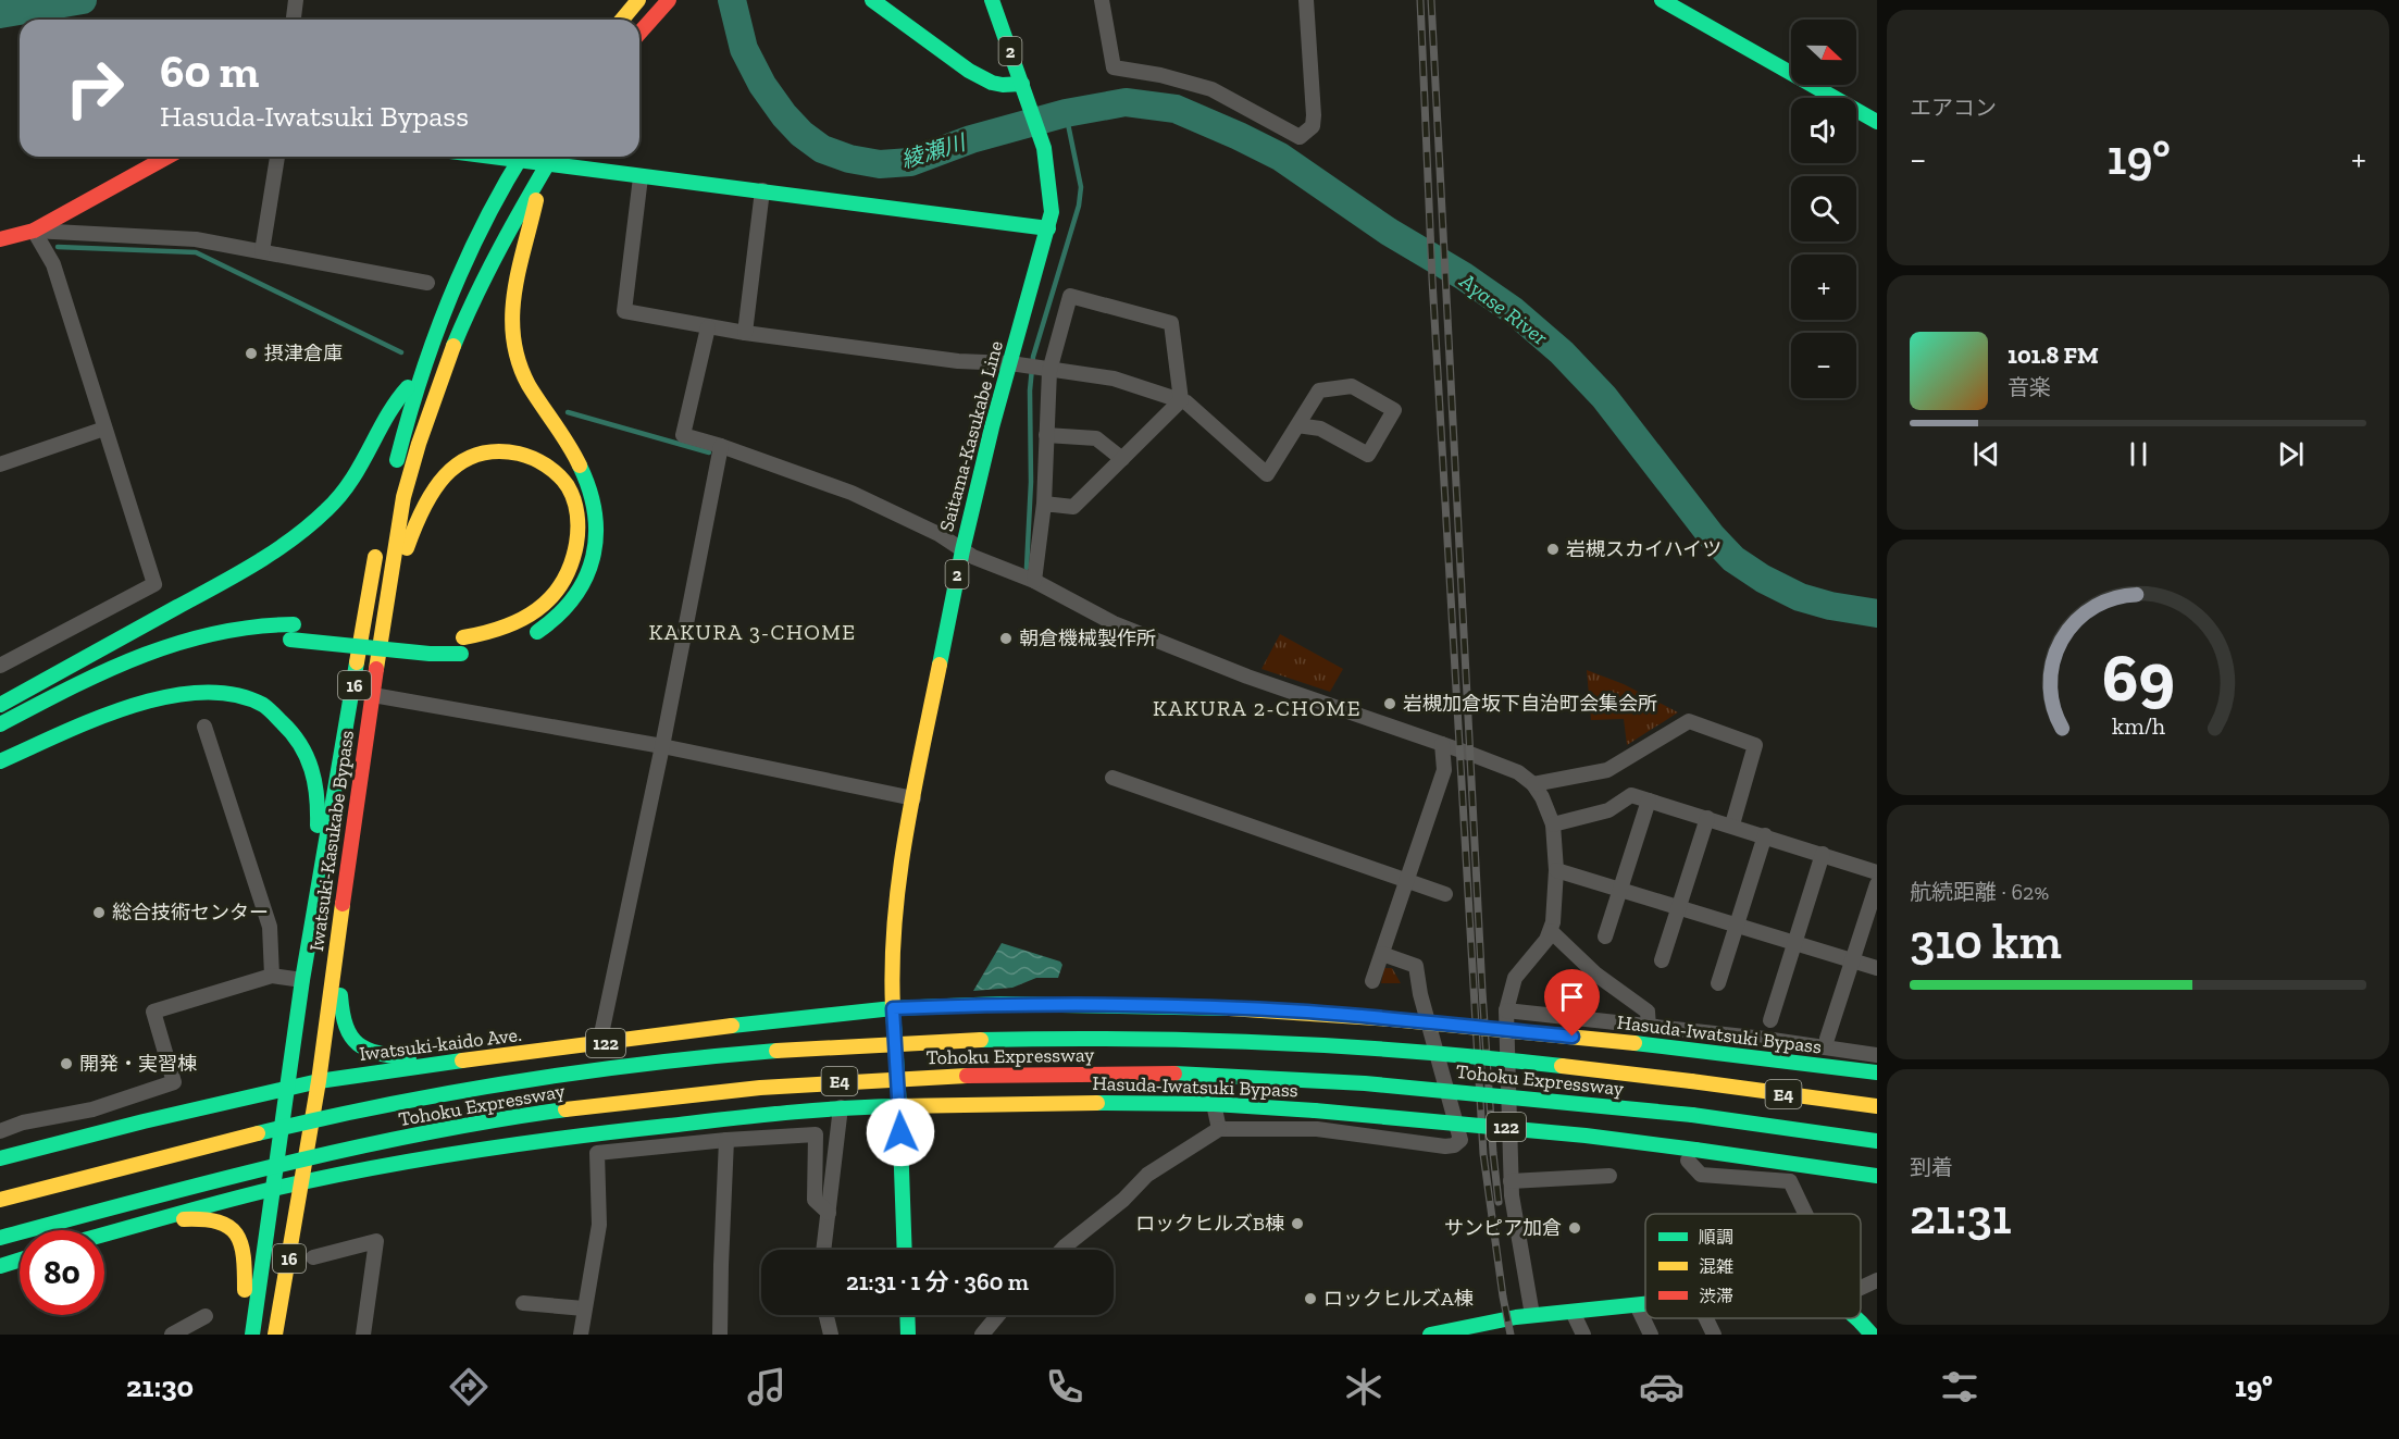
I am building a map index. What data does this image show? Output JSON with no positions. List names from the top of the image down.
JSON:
{
  "streets": {
    "main road": [
      "2",
      "Saitama-Kasukabe Line",
      "16",
      "Iwatsuki-Kasukabe Bypass",
      "Hasuda-Iwatsuki Bypass",
      "122",
      "Iwatsuki-kaido Ave.",
      "Tohoku Expressway",
      "E4"
    ]
  },
  "crossings": [
    ["Saitama-Kasukabe Line", "Hasuda-Iwatsuki Bypass"],
    ["Saitama-Kasukabe Line", "122"],
    ["Saitama-Kasukabe Line", "Iwatsuki-kaido Ave."],
    ["Iwatsuki-Kasukabe Bypass", "122"],
    ["Iwatsuki-Kasukabe Bypass", "Iwatsuki-kaido Ave."],
    ["Hasuda-Iwatsuki Bypass", "122"],
    ["Hasuda-Iwatsuki Bypass", "Iwatsuki-kaido Ave."]
  ],
  "districts": ["KAKURA 3-CHOME", "KAKURA 2-CHOME"],
  "water": ["綾瀬川", "Ayase River"],
  "places": [
    "摂津倉庫",
    "岩槻スカイハイツ",
    "朝倉機械製作所",
    "岩槻加倉坂下自治町会集会所",
    "総合技術センター",
    "開発・実習棟",
    "ロックヒルズB棟",
    "サンピア加倉",
    "ロックヒルズA棟"
  ],
  "legend": ["順調", "混雑", "渋滞"],
  "north": "right",
  "page": {
    "tile": [
      "エアコン",
      ["航続距離 · 62%", "310 km"],
      ["到着", "21:31"]
    ],
    "map_buttons": ["+", "−"],
    "turn": ["60 m", "Hasuda-Iwatsuki Bypass"],
    "heat": ["−", "19°", "+"],
    "song": ["101.8 FM", "音楽"],
    "limit": "80",
    "trip": "21:31 · 1 分 · 360 m",
    "tabs": ["21:30", "19°"],
    "gauge": ["69", "km/h"]
  }
}
